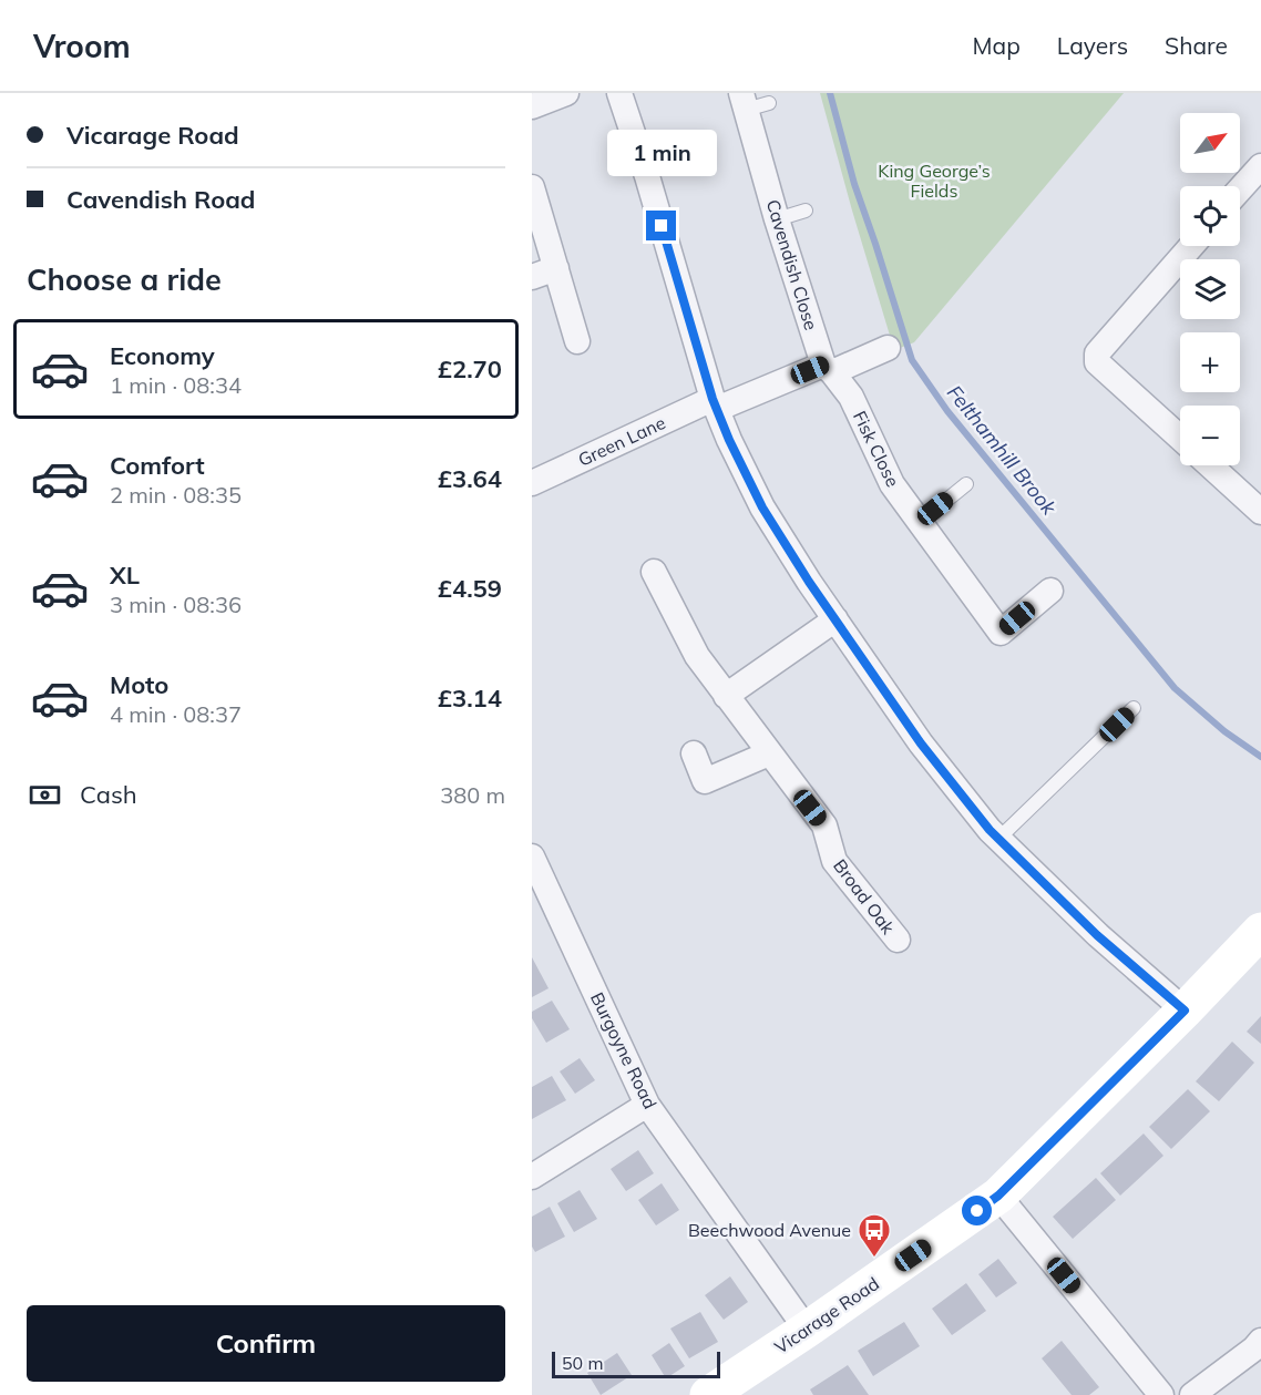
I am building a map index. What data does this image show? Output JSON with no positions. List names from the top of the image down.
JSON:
{
  "streets": {
    "street": [
      "Cavendish Close",
      "Green Lane",
      "Fisk Close",
      "Broad Oak",
      "Burgoyne Road",
      "Vicarage Road"
    ]
  },
  "crossings": [
    ["Cavendish Close", "Fisk Close"],
    ["Burgoyne Road", "Vicarage Road"]
  ],
  "water": ["Felthamhill Brook"],
  "parks": ["King George’s Fields"],
  "places": {
    "bus stop": ["Beechwood Avenue"]
  },
  "scale_bar": "50 m",
  "north": "top right",
  "page": {
    "header": "Vroom",
    "nav": ["Map", "Layers", "Share"],
    "banner": ["Vicarage Road", "Cavendish Road"],
    "map_buttons": ["+", "−"],
    "bubble": "1 min",
    "heading": "Choose a ride",
    "list": [
      {
        "name": "Economy",
        "note": "1 min · 08:34",
        "value": "£2.70"
      },
      {
        "name": "Comfort",
        "note": "2 min · 08:35",
        "value": "£3.64"
      },
      {
        "name": "XL",
        "note": "3 min · 08:36",
        "value": "£4.59"
      },
      {
        "name": "Moto",
        "note": "4 min · 08:37",
        "value": "£3.14"
      }
    ],
    "pay": ["Cash", "380 m"],
    "buttons": "Confirm",
    "scale": "50 m"
  }
}
